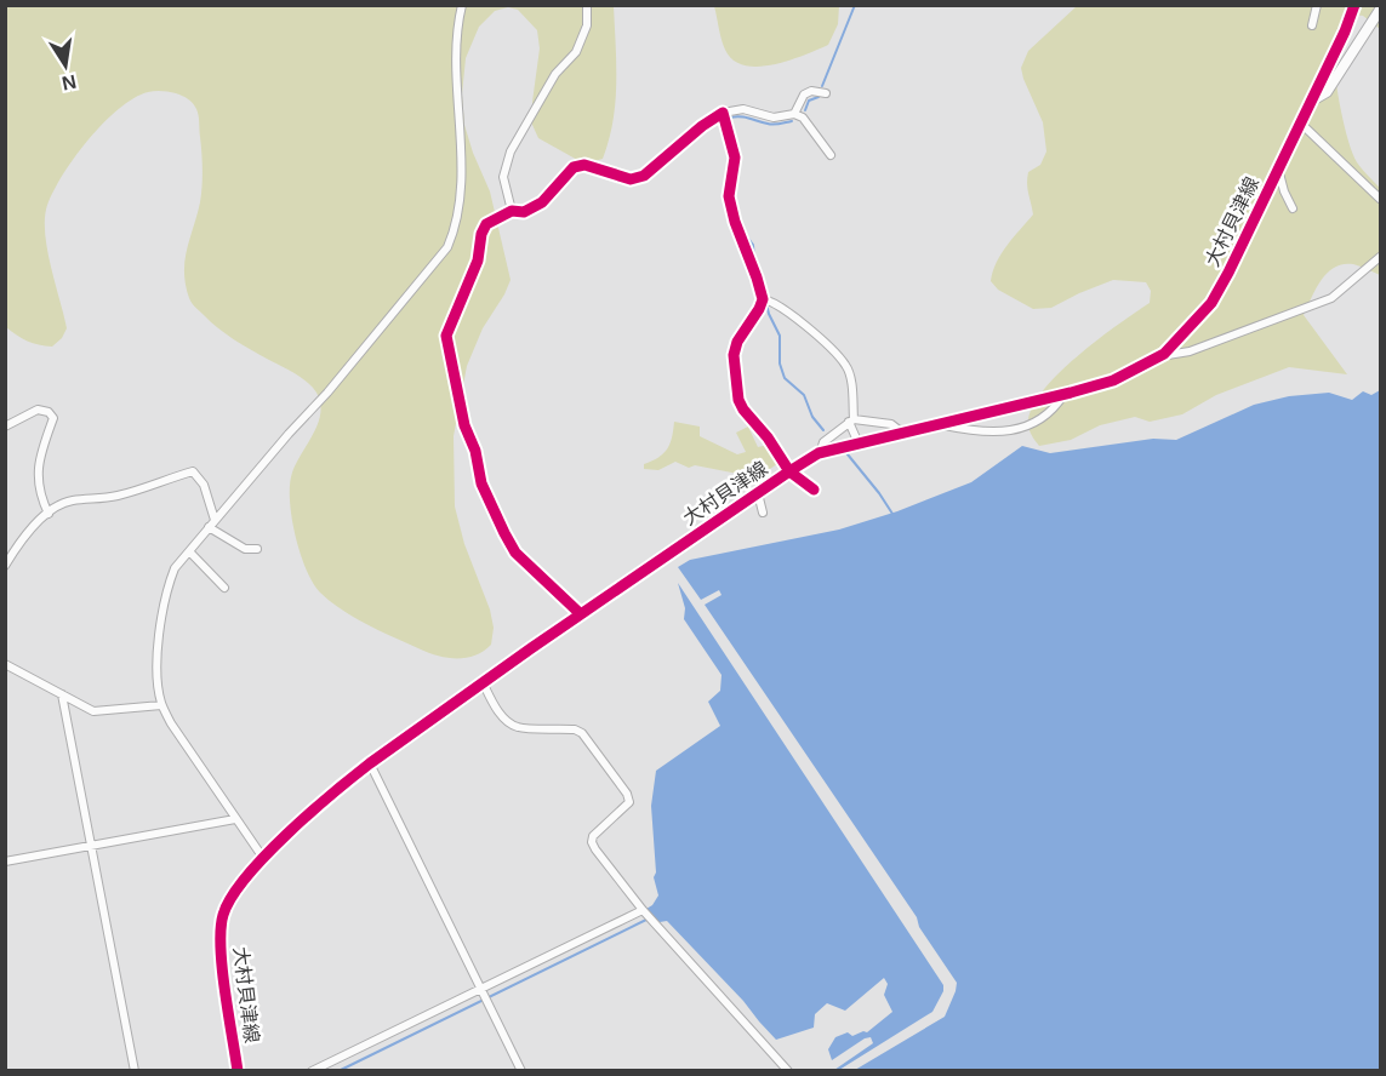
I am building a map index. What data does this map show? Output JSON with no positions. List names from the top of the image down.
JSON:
{
  "streets": {
    "main road": ["大村貝津線"]
  },
  "north": "bottom"
}
